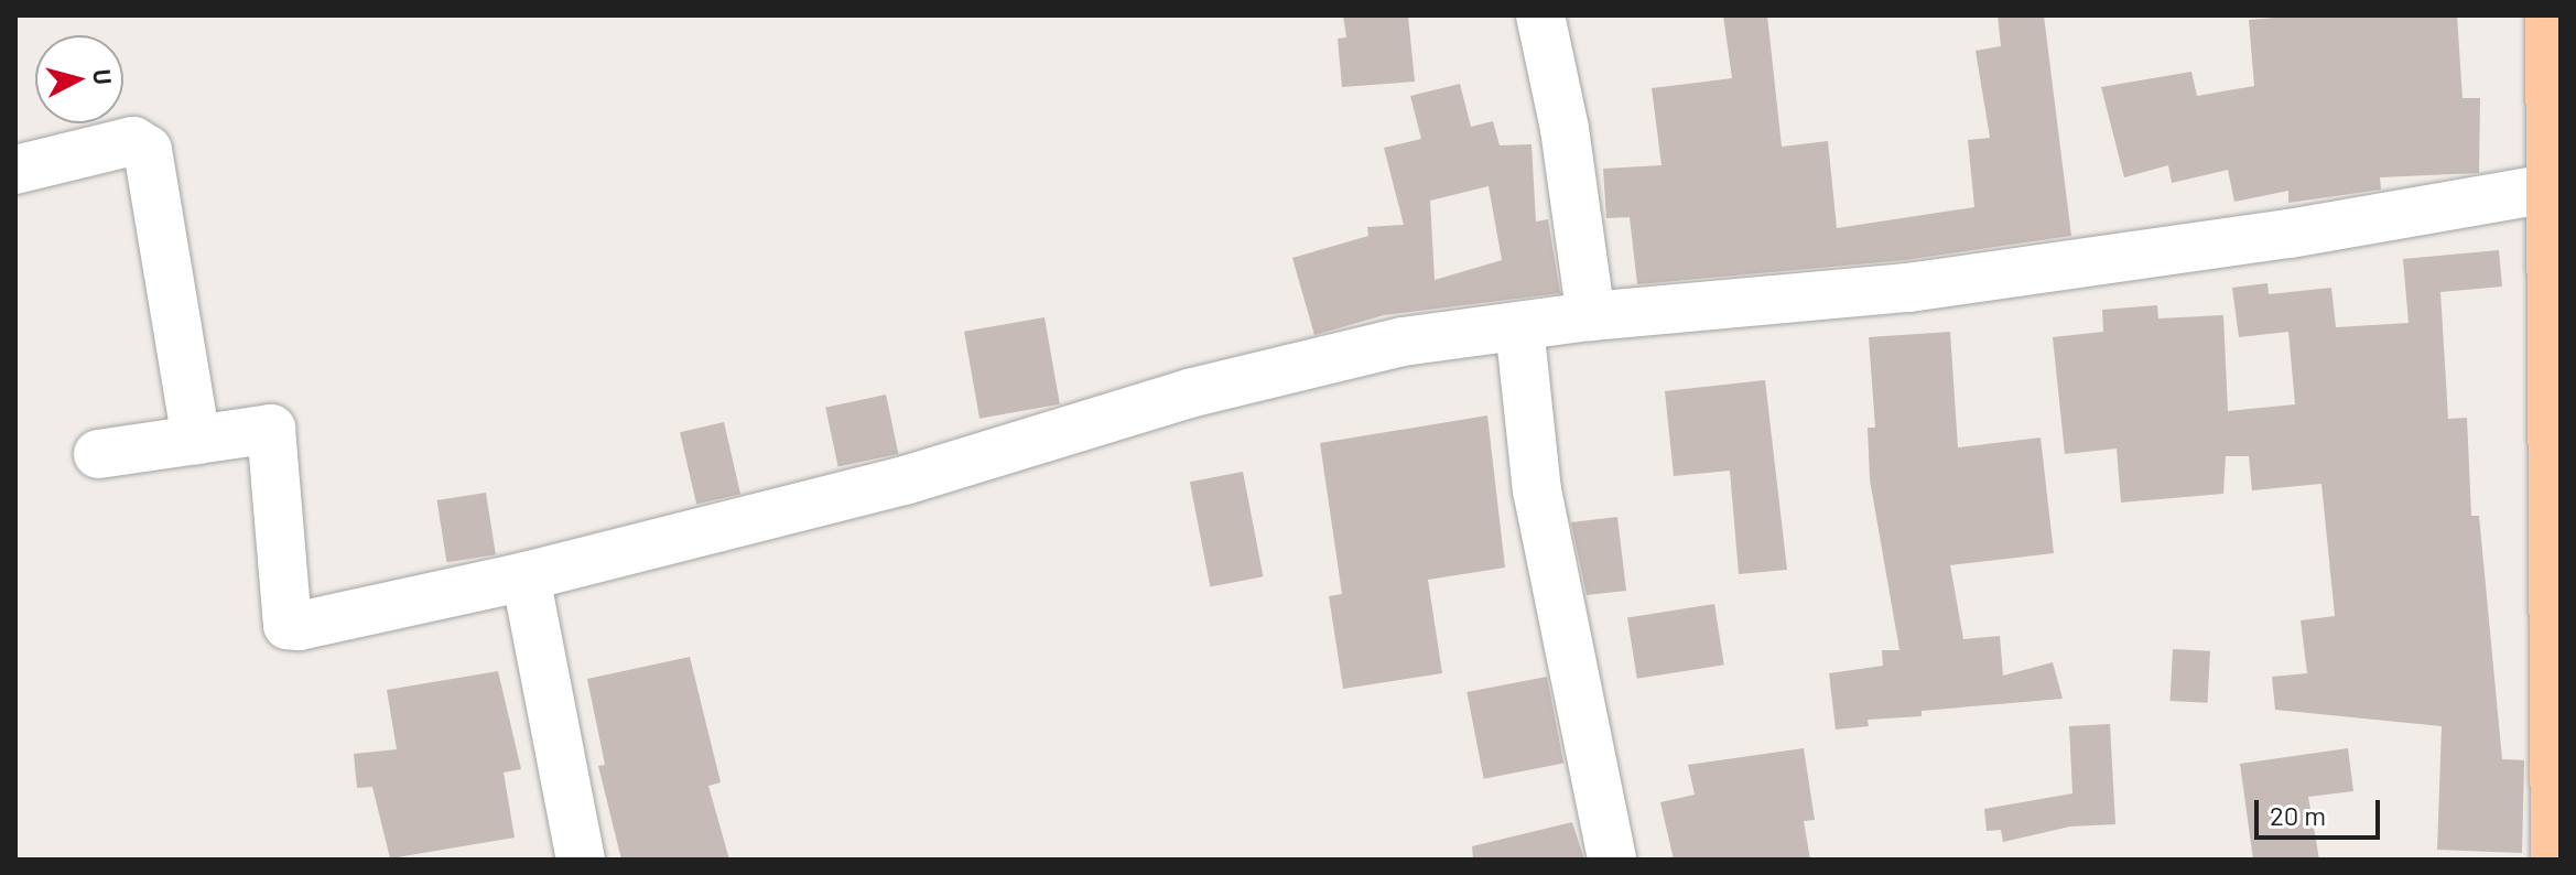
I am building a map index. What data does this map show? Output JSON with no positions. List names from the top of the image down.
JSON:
{
  "scale_bar": "20 m",
  "north": "right"
}
